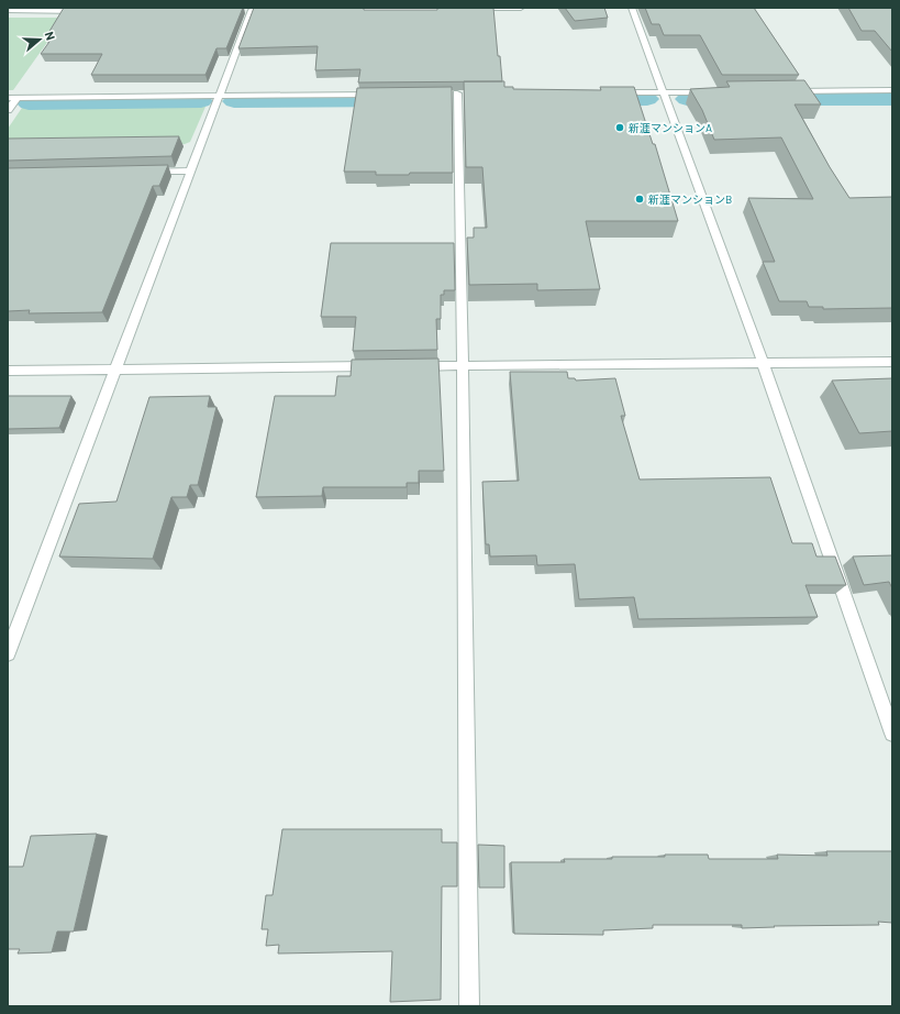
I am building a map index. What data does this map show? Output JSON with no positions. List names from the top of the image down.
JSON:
{
  "places": ["新涯マンションA", "新涯マンションB"],
  "north": "right"
}
